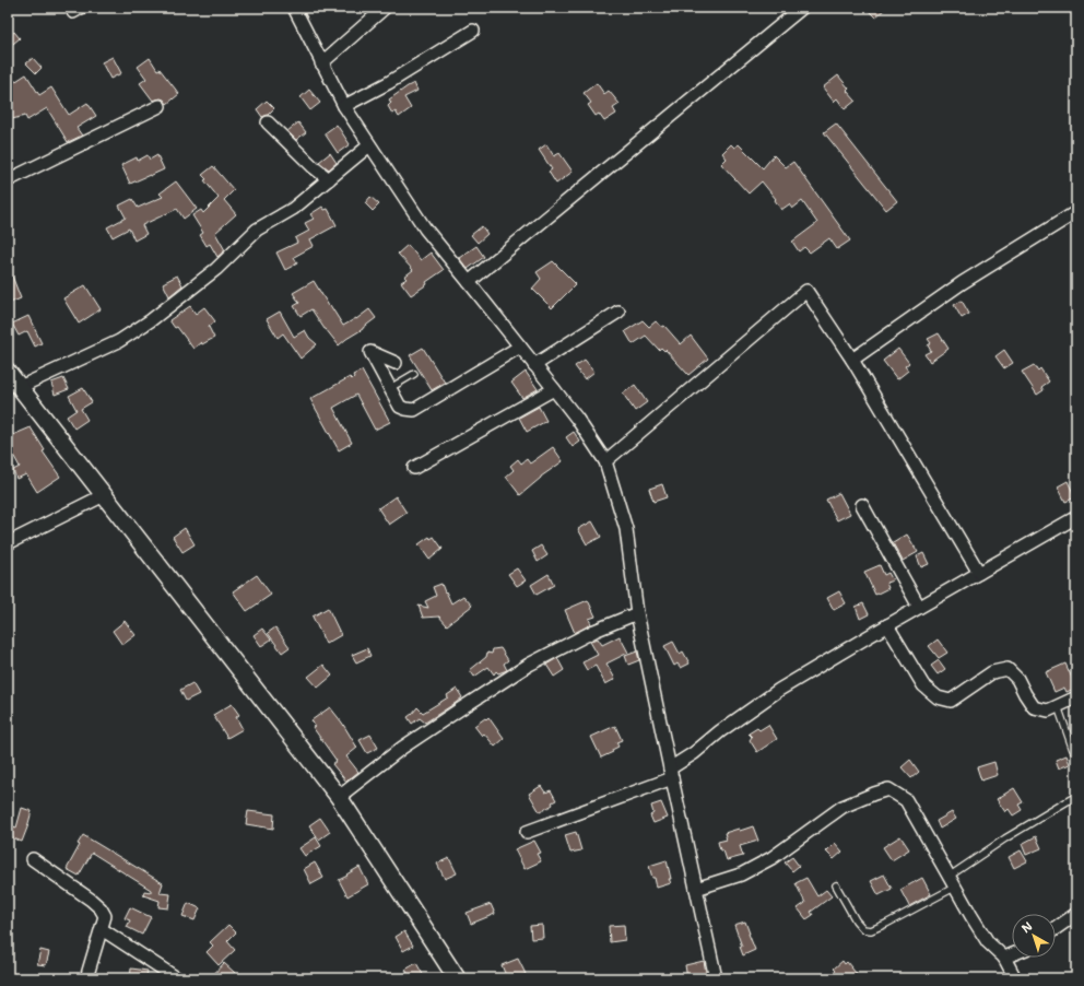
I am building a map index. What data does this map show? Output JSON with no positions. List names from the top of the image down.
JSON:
{
  "north": "top left"
}
